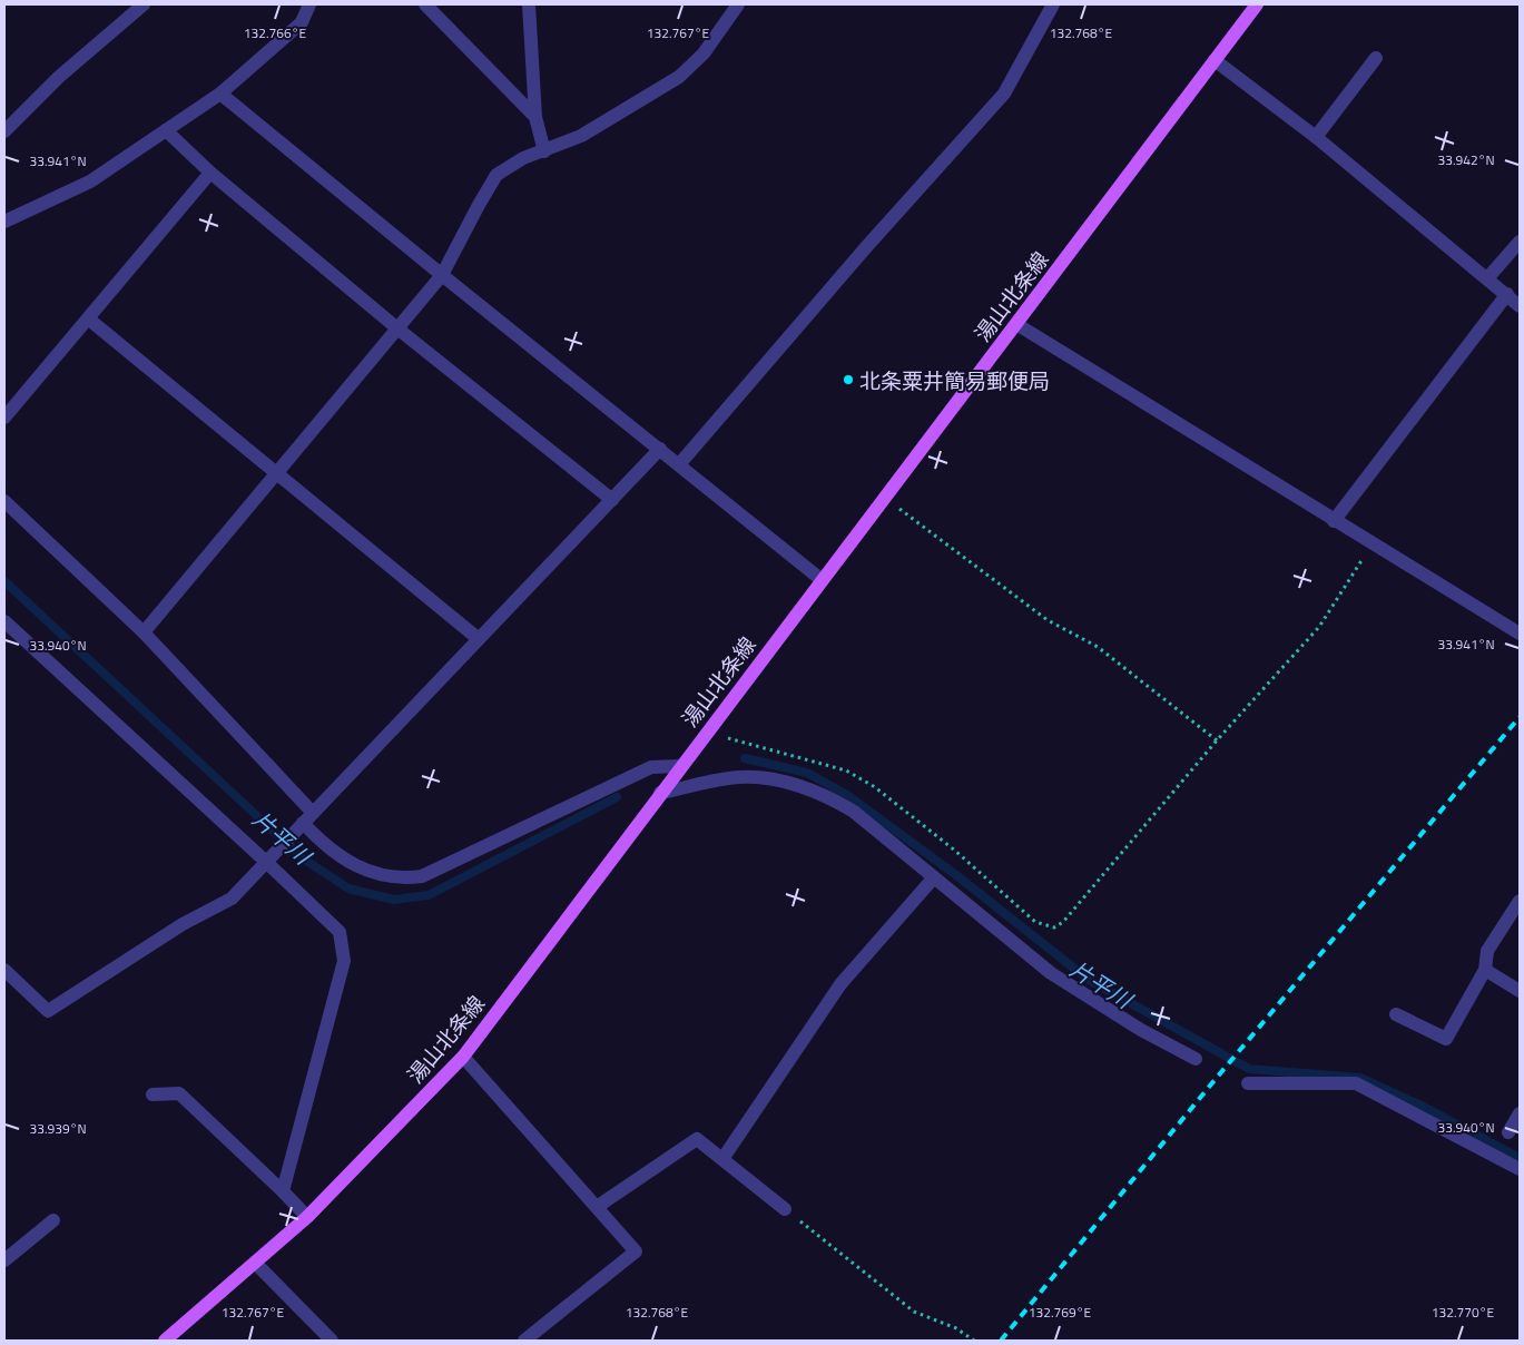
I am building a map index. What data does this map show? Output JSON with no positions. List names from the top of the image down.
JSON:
{
  "streets": {
    "main road": ["湯山北条線"]
  },
  "water": ["片平川"],
  "places": ["北条粟井簡易郵便局"],
  "coordinates": [
    "132.766°E",
    "132.767°E",
    "132.768°E",
    "33.942°N",
    "33.941°N",
    "33.940°N",
    "33.939°N",
    "132.769°E",
    "132.770°E"
  ]
}
